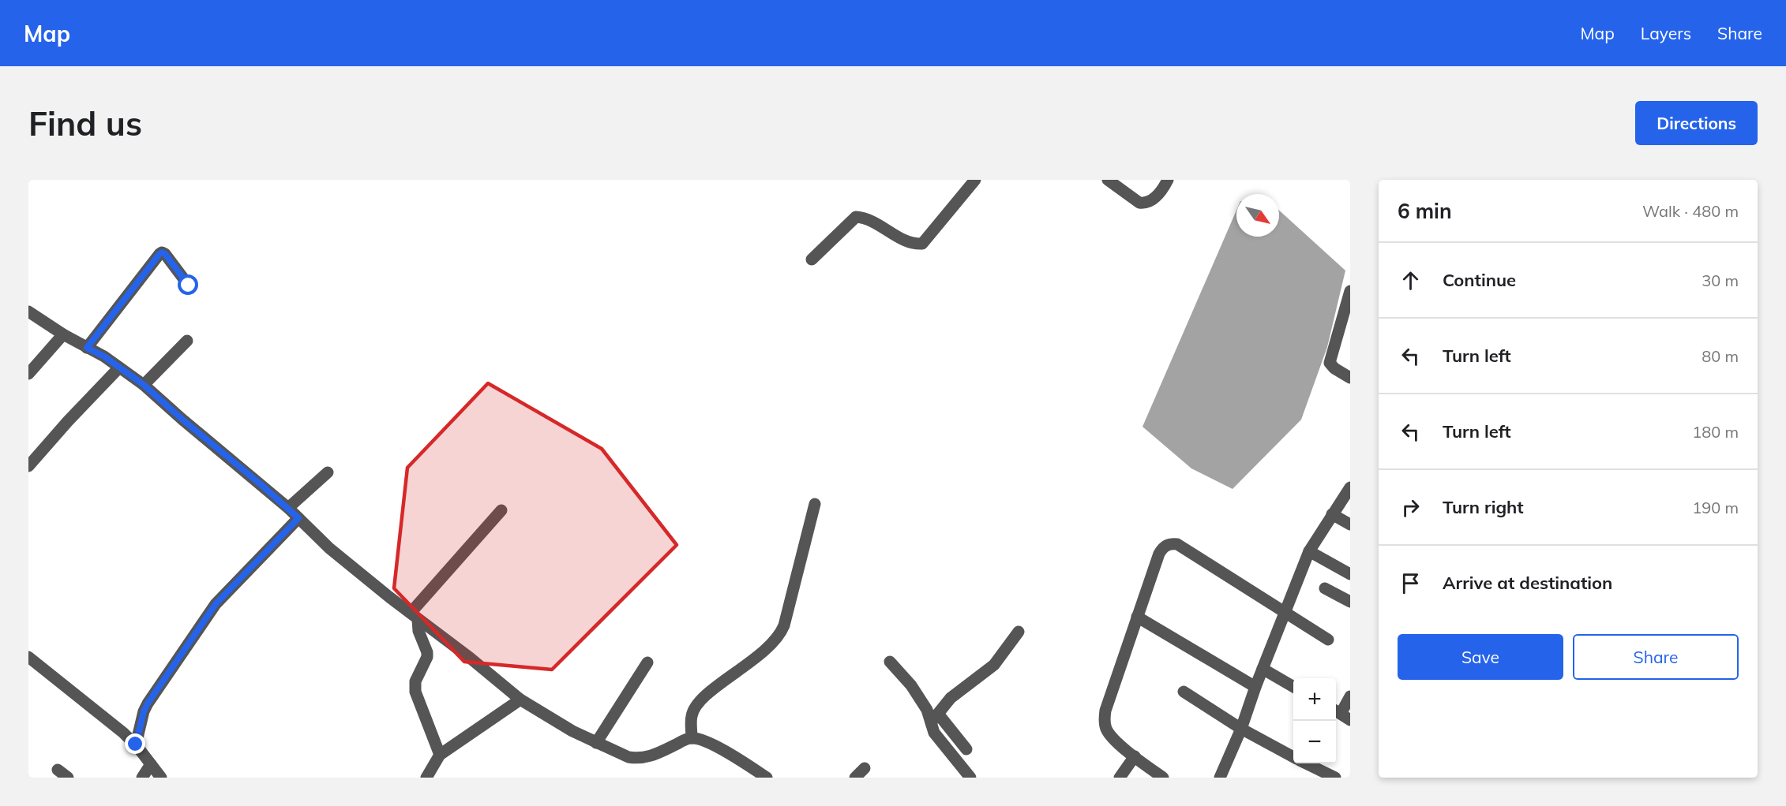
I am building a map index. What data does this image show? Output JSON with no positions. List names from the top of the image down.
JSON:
{
  "north": "bottom right",
  "page": {
    "header": "Map",
    "nav": ["Map", "Layers", "Share"],
    "buttons": [
      "Directions",
      ["Save", "Share"]
    ],
    "title": "Find us",
    "heading": ["6 min", "Walk · 480 m"],
    "list": [
      ["Continue", "30 m"],
      ["Turn left", "80 m"],
      ["Turn left", "180 m"],
      ["Turn right", "190 m"],
      "Arrive at destination"
    ],
    "map_buttons": ["+", "−"]
  }
}
